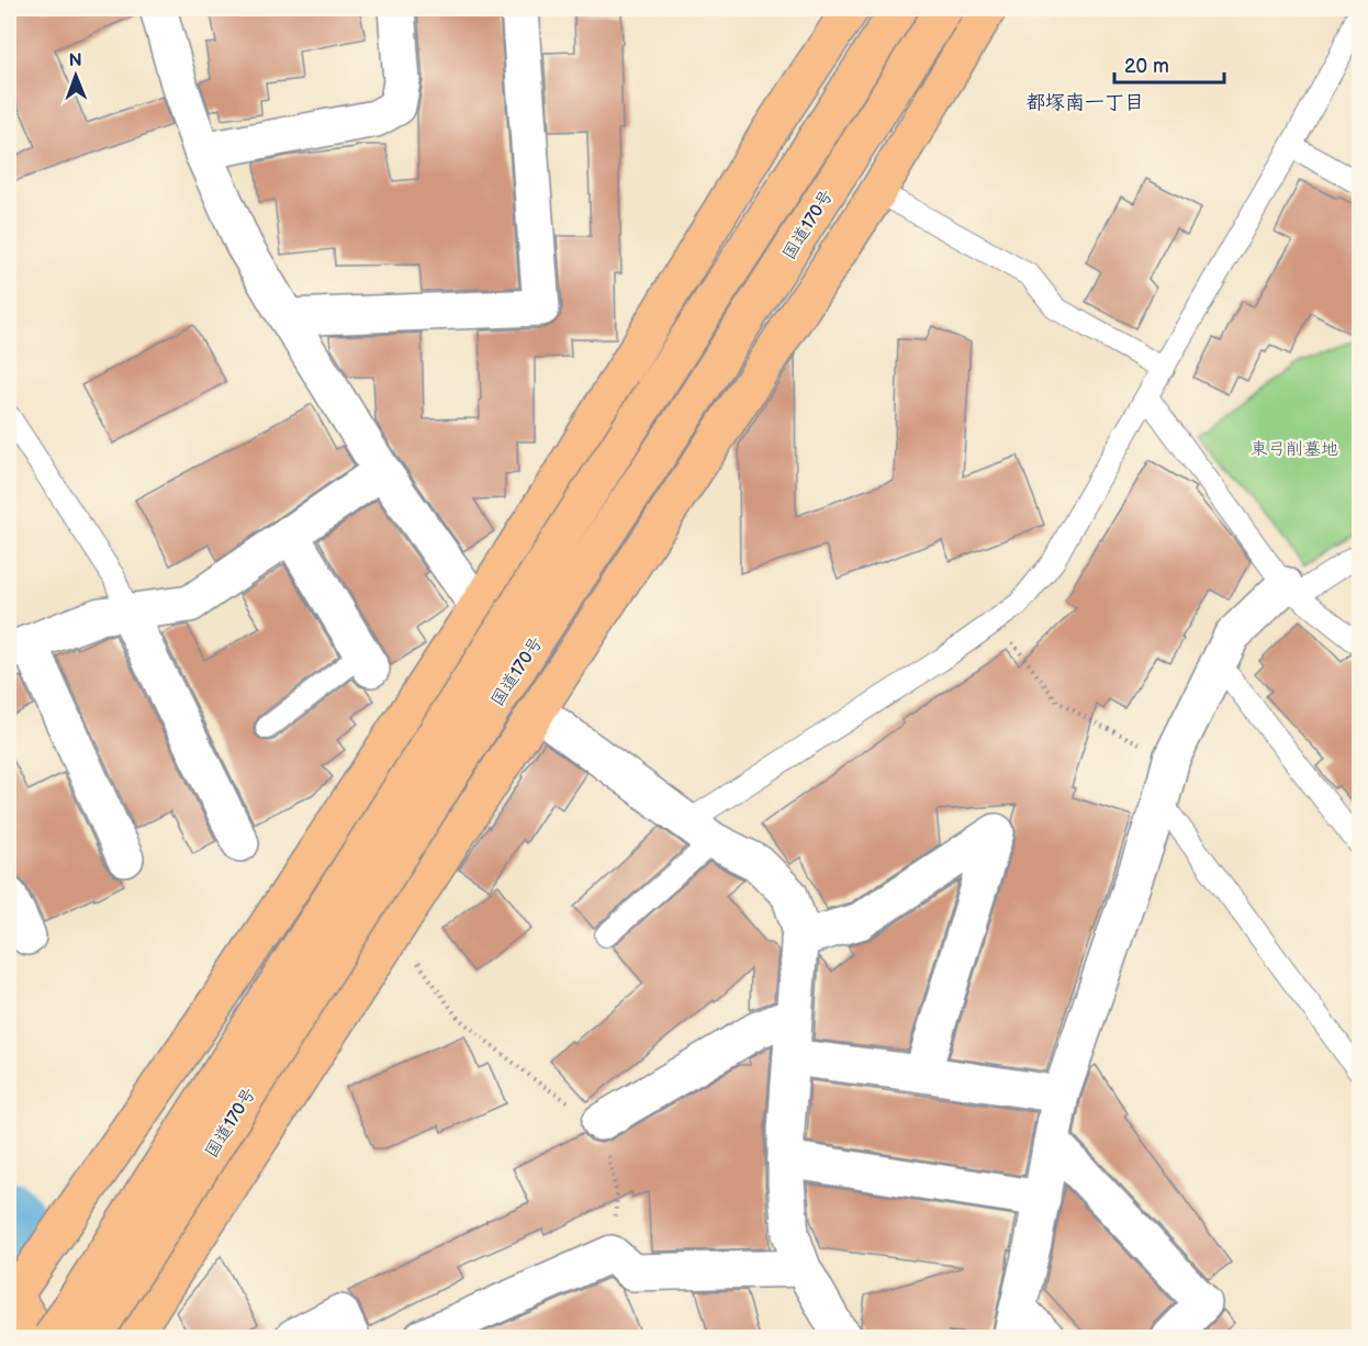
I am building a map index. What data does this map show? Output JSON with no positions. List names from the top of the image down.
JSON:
{
  "streets": {
    "highway": ["国道170号"]
  },
  "districts": ["都塚南一丁目"],
  "parks": ["東弓削墓地"],
  "scale_bar": "20 m",
  "north": "top"
}
